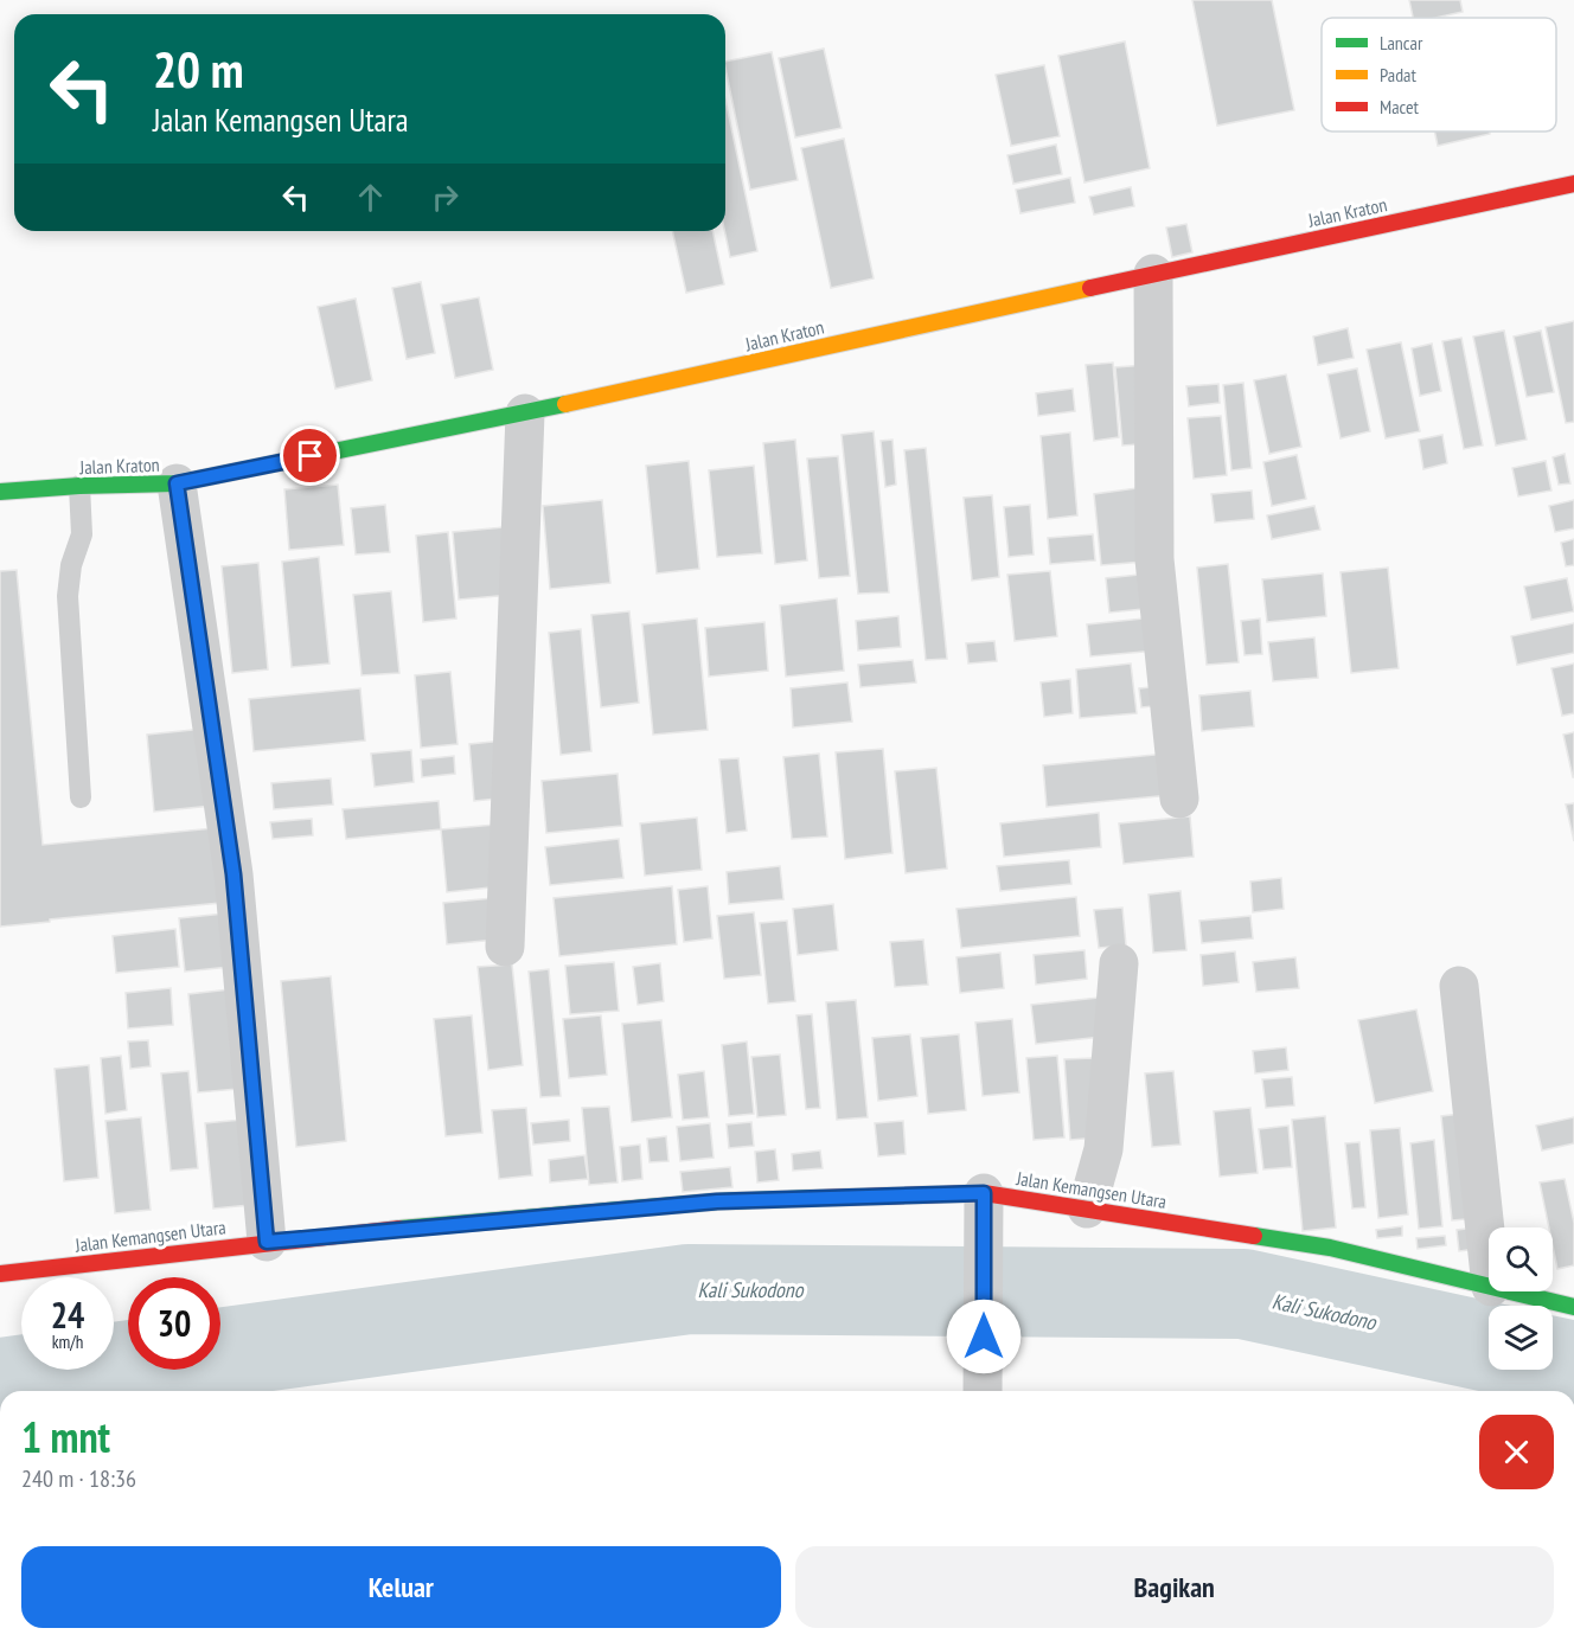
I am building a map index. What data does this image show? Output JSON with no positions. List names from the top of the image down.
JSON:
{
  "streets": {
    "street": ["Jalan Kraton", "Jalan Kemangsen Utara"]
  },
  "water": ["Kali Sukodono"],
  "legend": ["Lancar", "Padat", "Macet"],
  "page": {
    "turn": ["20 m", "Jalan Kemangsen Utara"],
    "speed": "24 km/h",
    "limit": "30",
    "heading": ["1 mnt", "240 m · 18:36"],
    "buttons": ["Keluar", "Bagikan"]
  }
}
